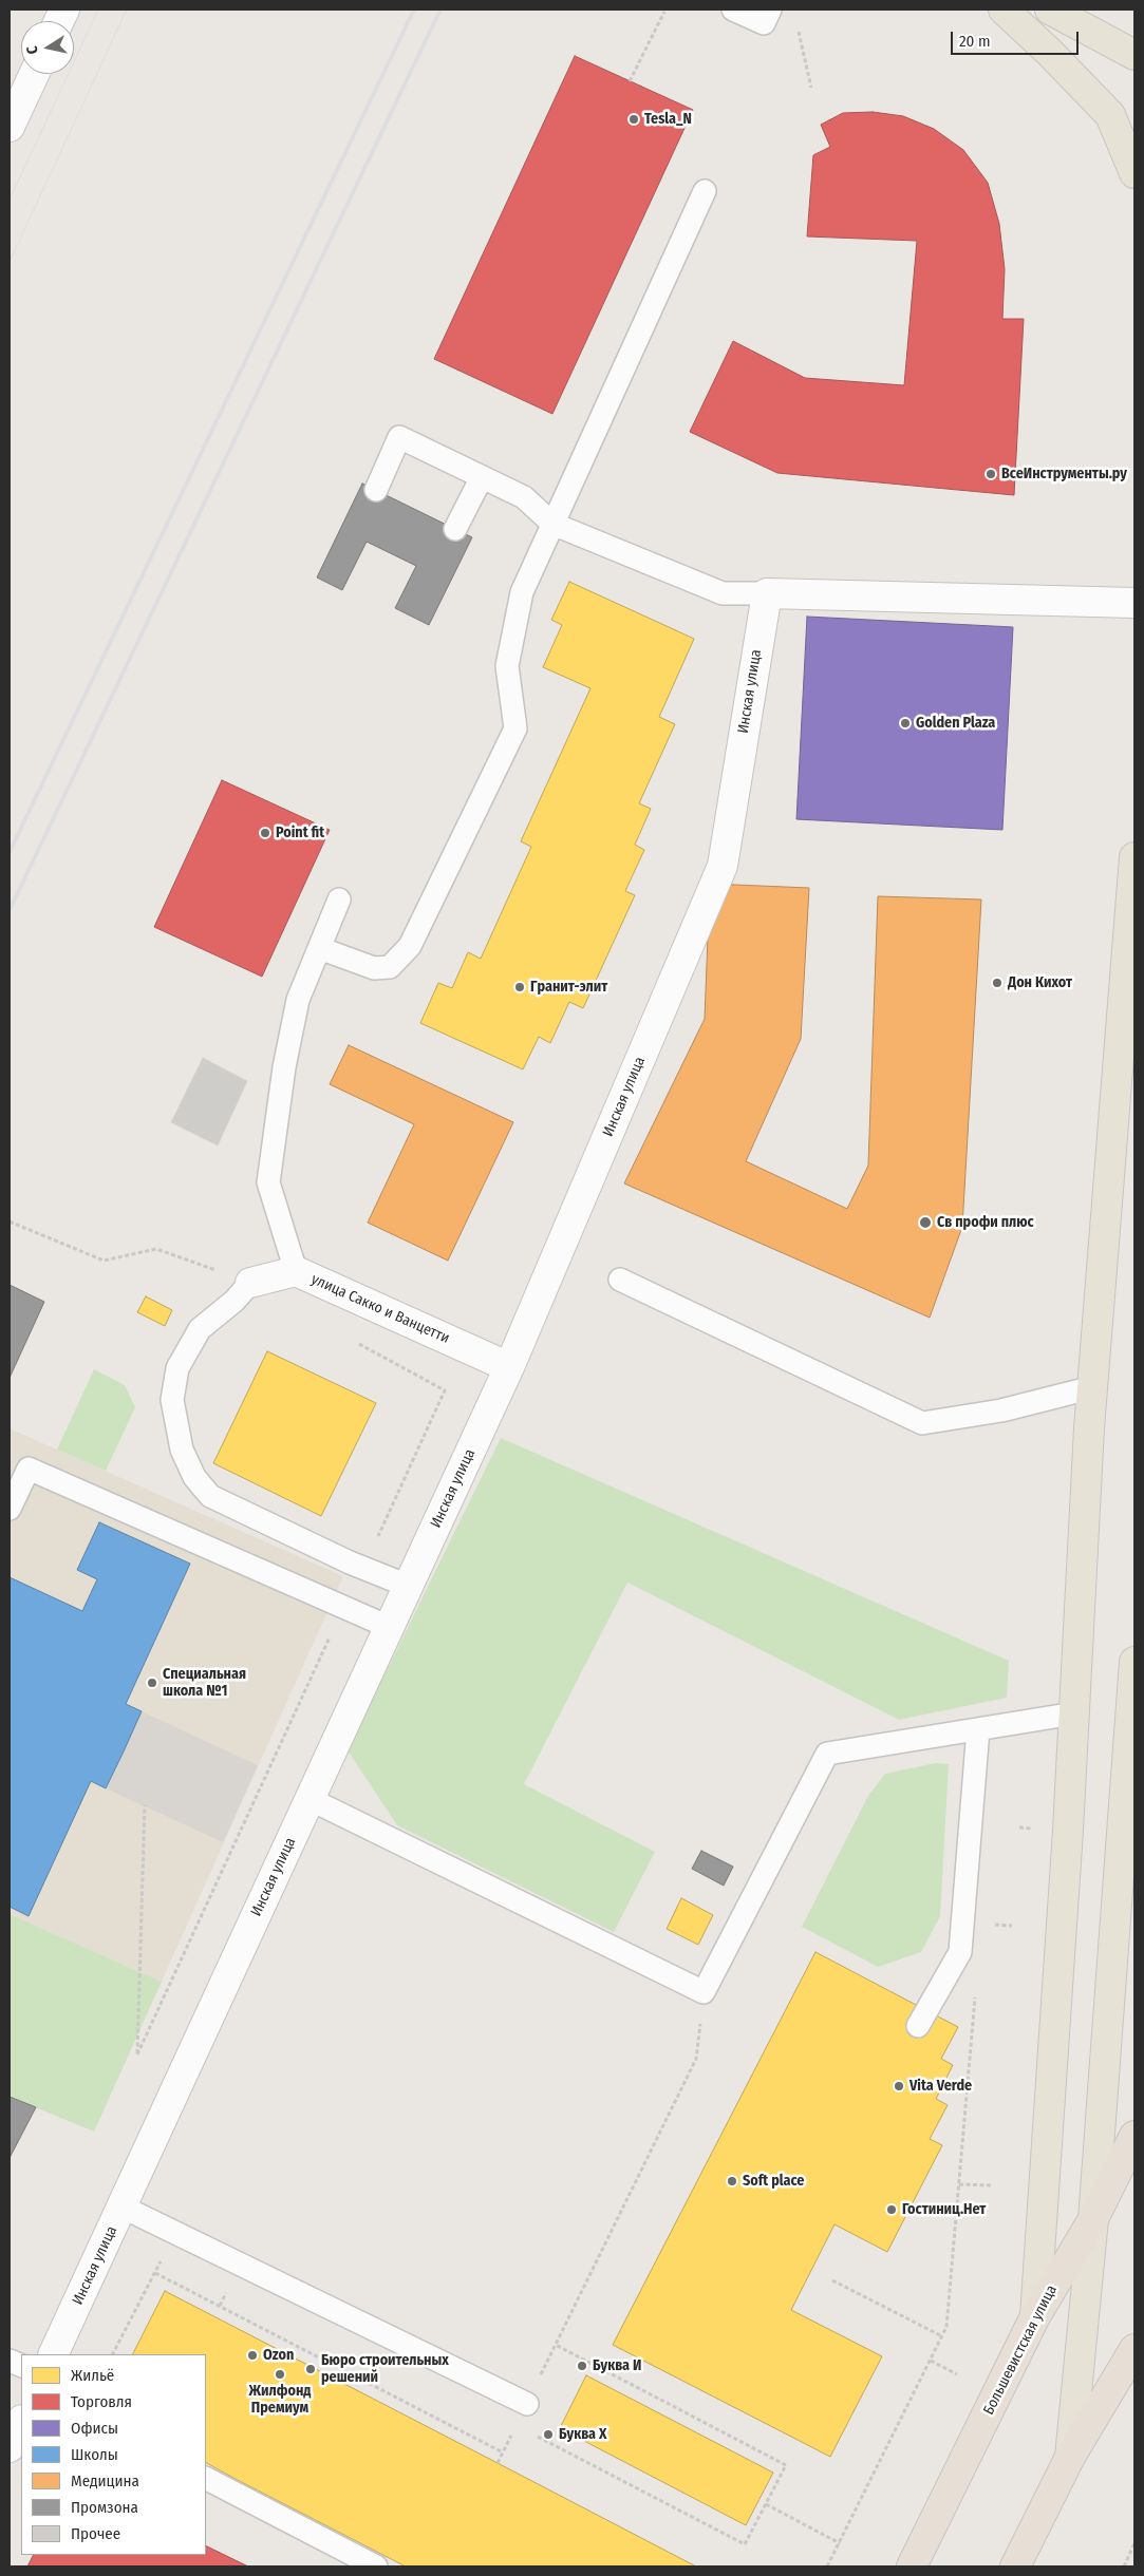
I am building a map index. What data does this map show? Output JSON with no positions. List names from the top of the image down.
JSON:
{
  "streets": {
    "highway": ["Большевистская улица"],
    "street": ["Инская улица", "улица Сакко и Ванцетти"]
  },
  "crossings": [
    ["Инская улица", "улица Сакко и Ванцетти"]
  ],
  "places": [
    "Tesla_N",
    "ВсеИнструменты.ру",
    "Golden Plaza",
    "Point fit",
    "Дон Кихот",
    "Гранит-элит",
    "Св профи плюс",
    "Специальная школа №1",
    "Vita Verde",
    "Soft place",
    "Гостиниц.Нет",
    "Ozon",
    "Буква И",
    "Бюро строительных решений",
    "Жилфонд Премиум",
    "Буква Х"
  ],
  "legend": [
    "Жильё",
    "Торговля",
    "Офисы",
    "Школы",
    "Медицина",
    "Промзона",
    "Прочее"
  ],
  "scale_bar": "20 m",
  "north": "left"
}
